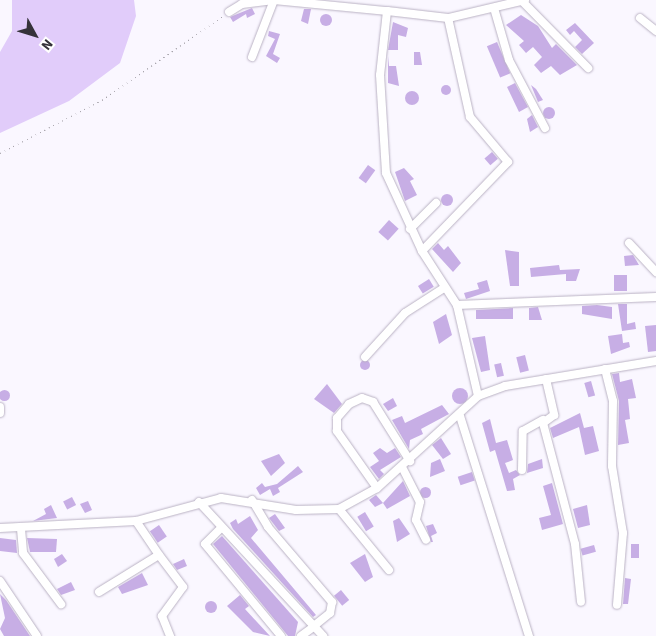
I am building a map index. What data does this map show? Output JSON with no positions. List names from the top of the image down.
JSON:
{
  "north": "bottom right"
}
